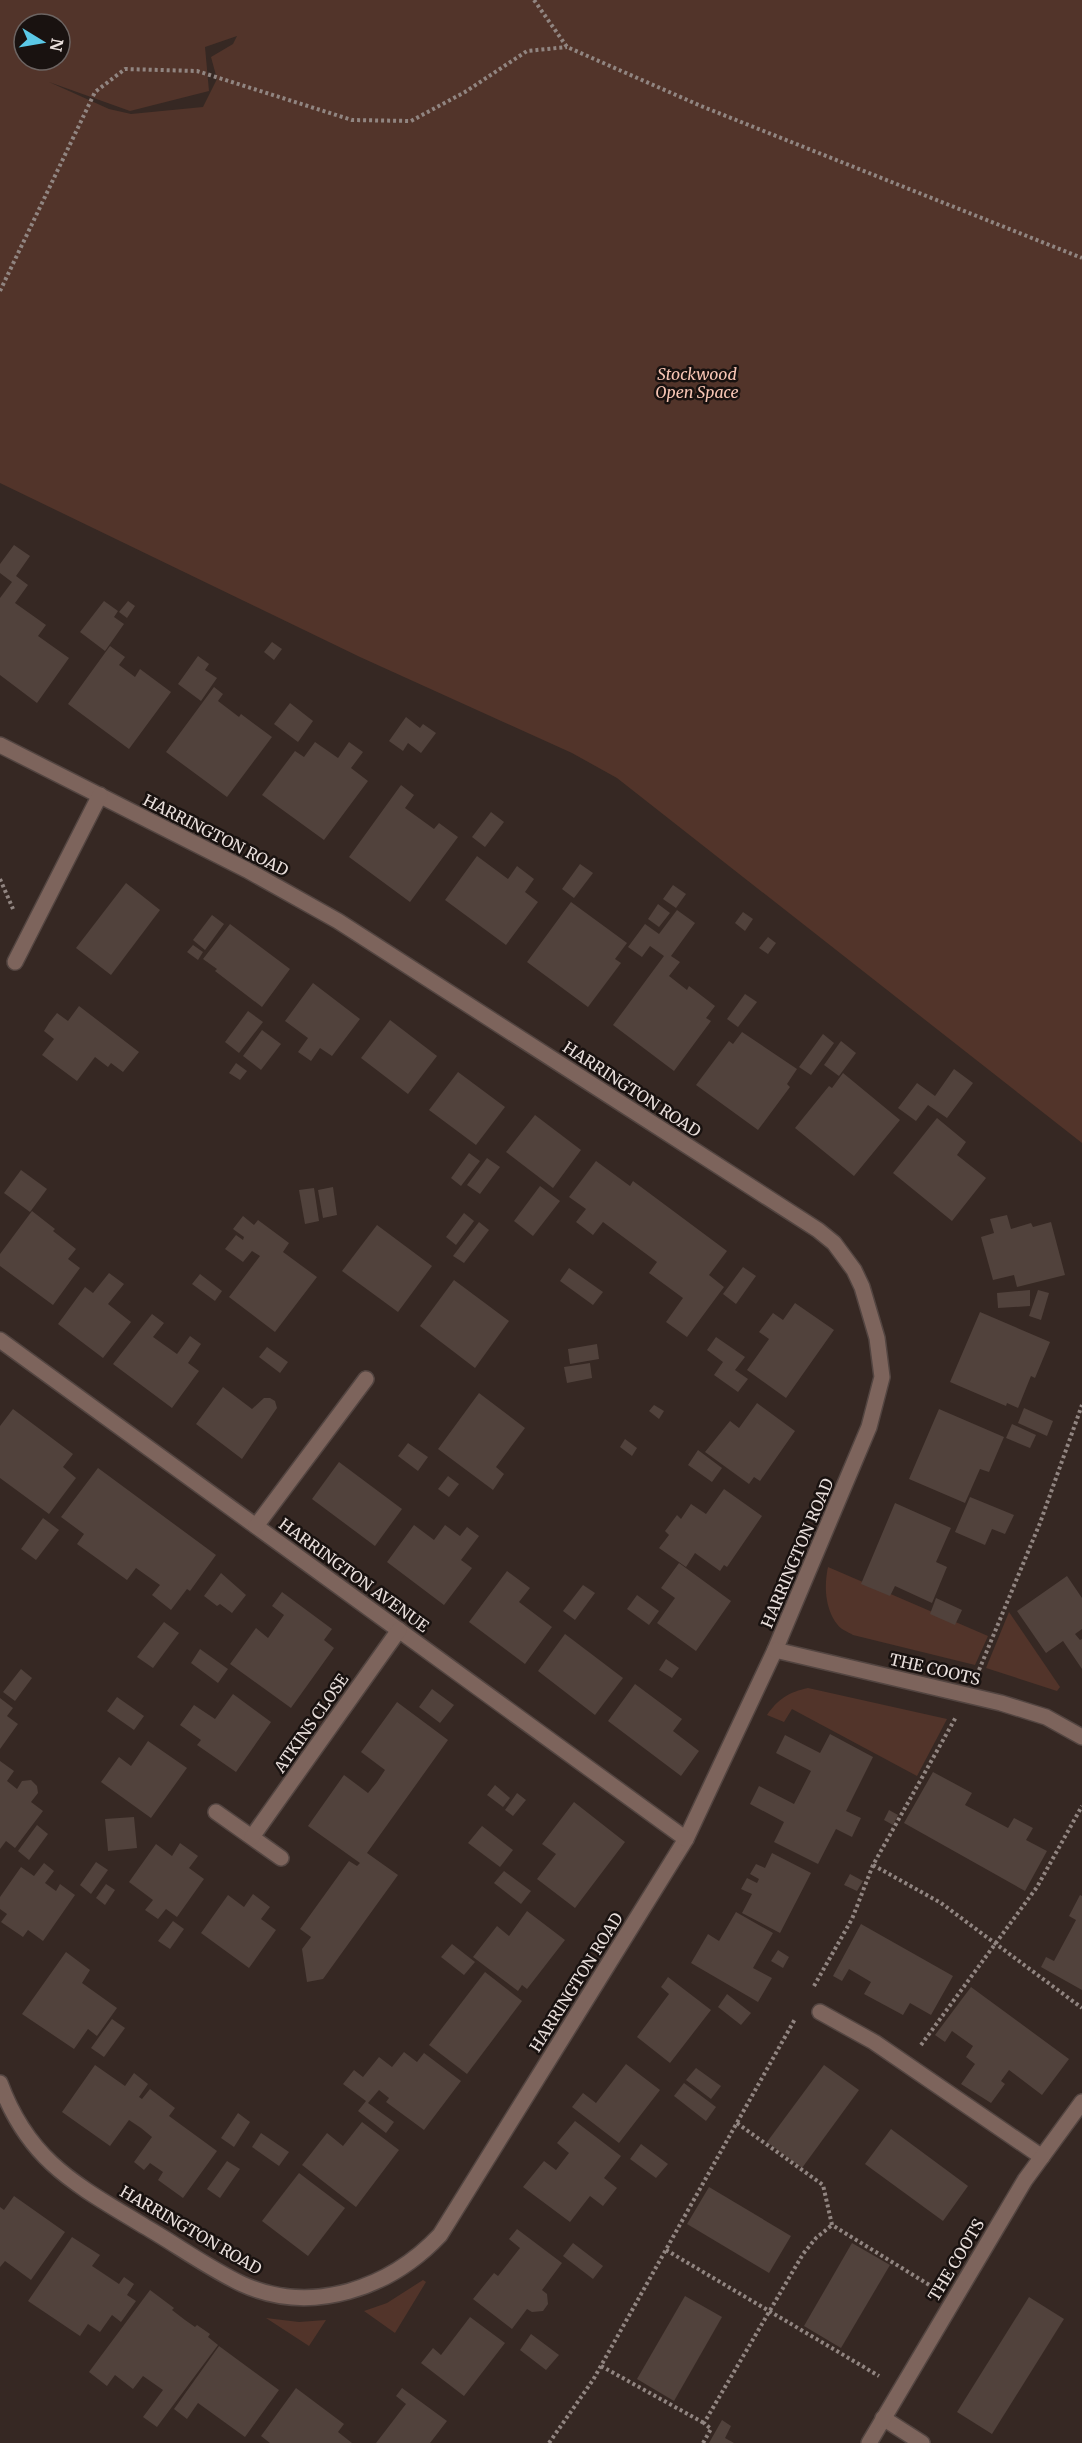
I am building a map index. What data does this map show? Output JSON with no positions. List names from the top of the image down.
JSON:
{
  "streets": {
    "street": [
      "HARRINGTON ROAD",
      "HARRINGTON AVENUE",
      "THE COOTS",
      "ATKINS CLOSE"
    ]
  },
  "crossings": [
    ["HARRINGTON ROAD", "HARRINGTON AVENUE"],
    ["HARRINGTON ROAD", "THE COOTS"],
    ["HARRINGTON AVENUE", "ATKINS CLOSE"]
  ],
  "parks": ["Stockwood Open Space"],
  "north": "right"
}
